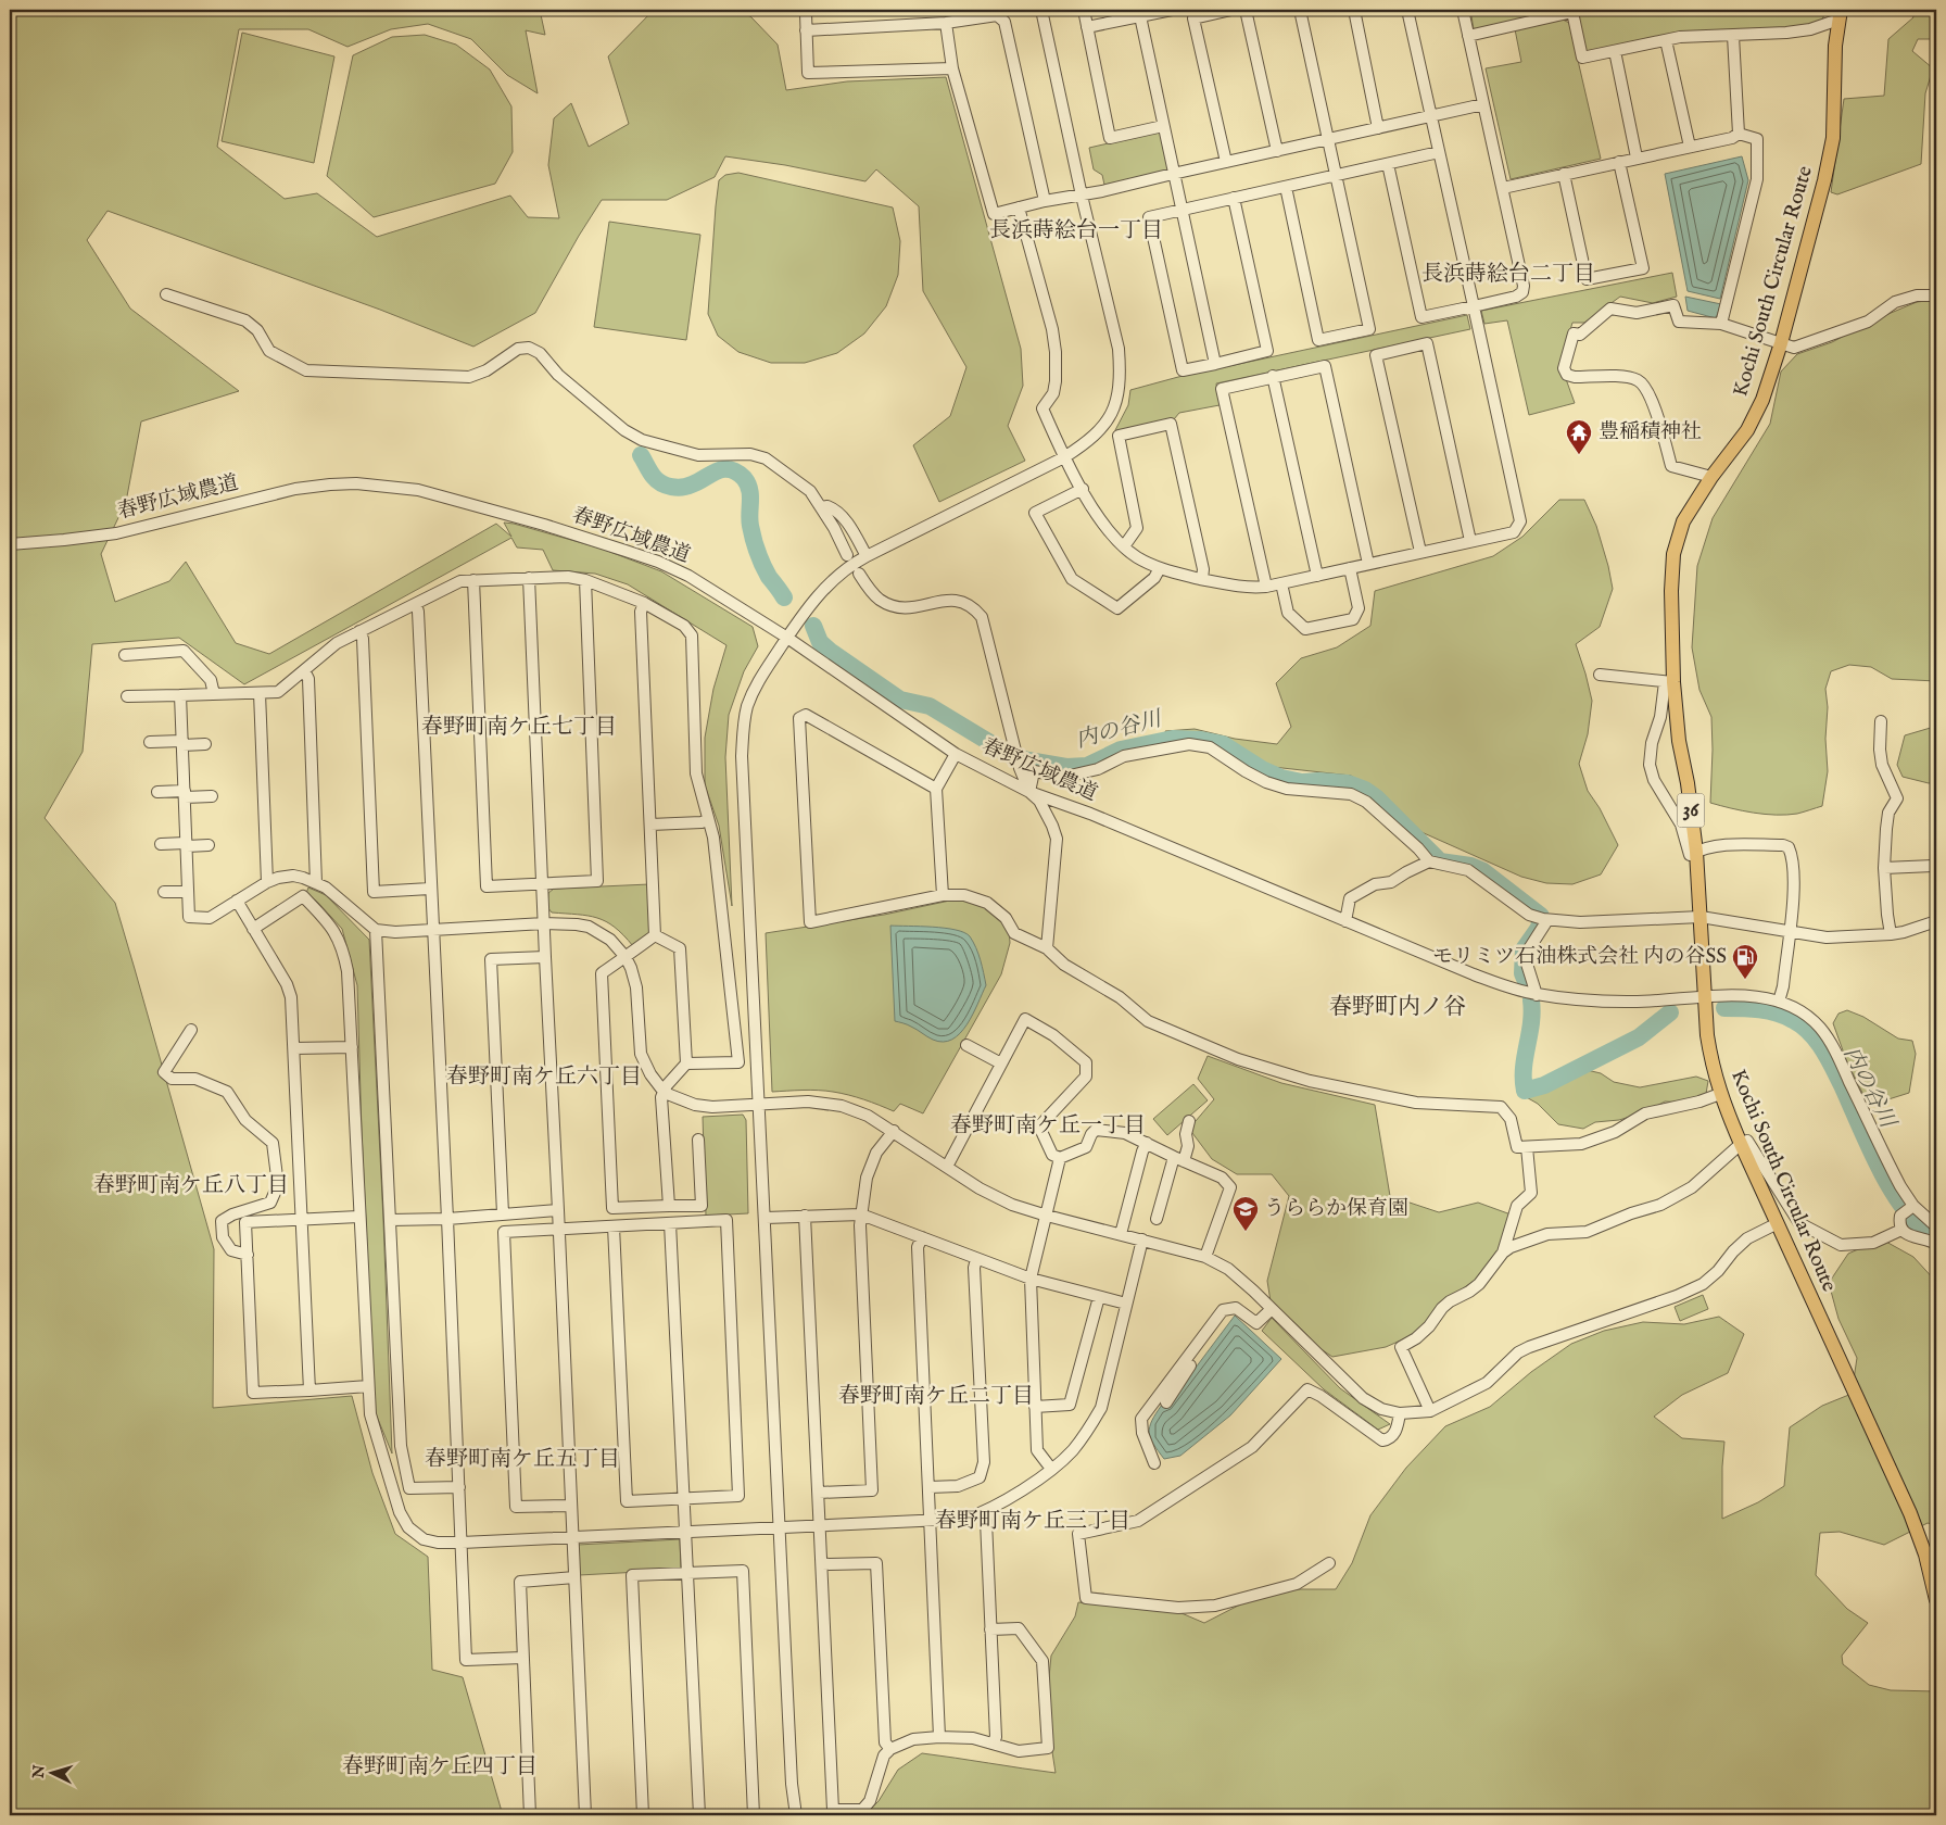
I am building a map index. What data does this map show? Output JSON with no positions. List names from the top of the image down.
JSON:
{
  "streets": {
    "main road": ["Kochi South Circular Route", "36"],
    "street": ["春野広域農道"]
  },
  "crossings": [
    ["Kochi South Circular Route", "春野広域農道"]
  ],
  "districts": [
    "長浜蒔絵台一丁目",
    "長浜蒔絵台二丁目",
    "春野町南ケ丘七丁目",
    "春野町内ノ谷",
    "春野町南ケ丘六丁目",
    "春野町南ケ丘一丁目",
    "春野町南ケ丘八丁目",
    "春野町南ケ丘二丁目",
    "春野町南ケ丘五丁目",
    "春野町南ケ丘三丁目",
    "春野町南ケ丘四丁目"
  ],
  "water": ["内の谷川"],
  "places": {
    "temple": ["豊稲積神社"],
    "fuel station": ["モリミツ石油株式会社 内の谷SS"],
    "school or university": ["うららか保育園"]
  },
  "north": "left"
}
